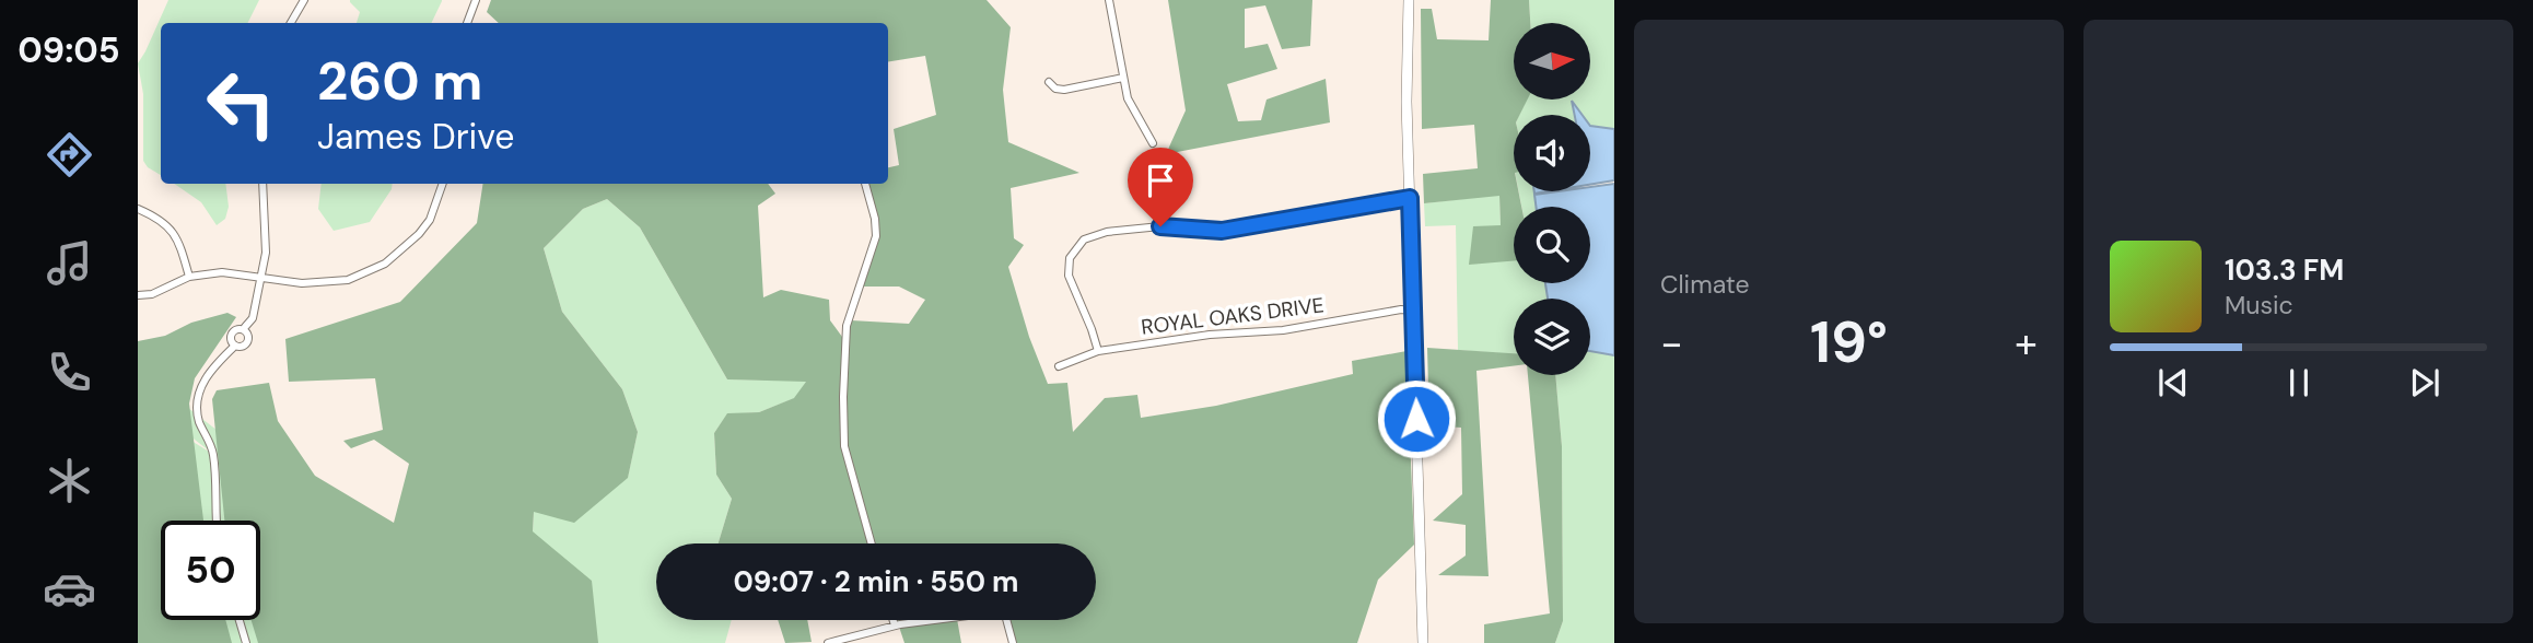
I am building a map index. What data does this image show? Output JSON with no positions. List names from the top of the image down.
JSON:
{
  "streets": {
    "street": ["ROYAL OAKS DRIVE"]
  },
  "north": "right",
  "page": {
    "tabs": "09:05",
    "tile": "Climate",
    "turn": ["260 m", "James Drive"],
    "song": ["103.3 FM", "Music"],
    "heat": ["−", "19°", "+"],
    "limit": "50",
    "trip": "09:07 · 2 min · 550 m"
  }
}
